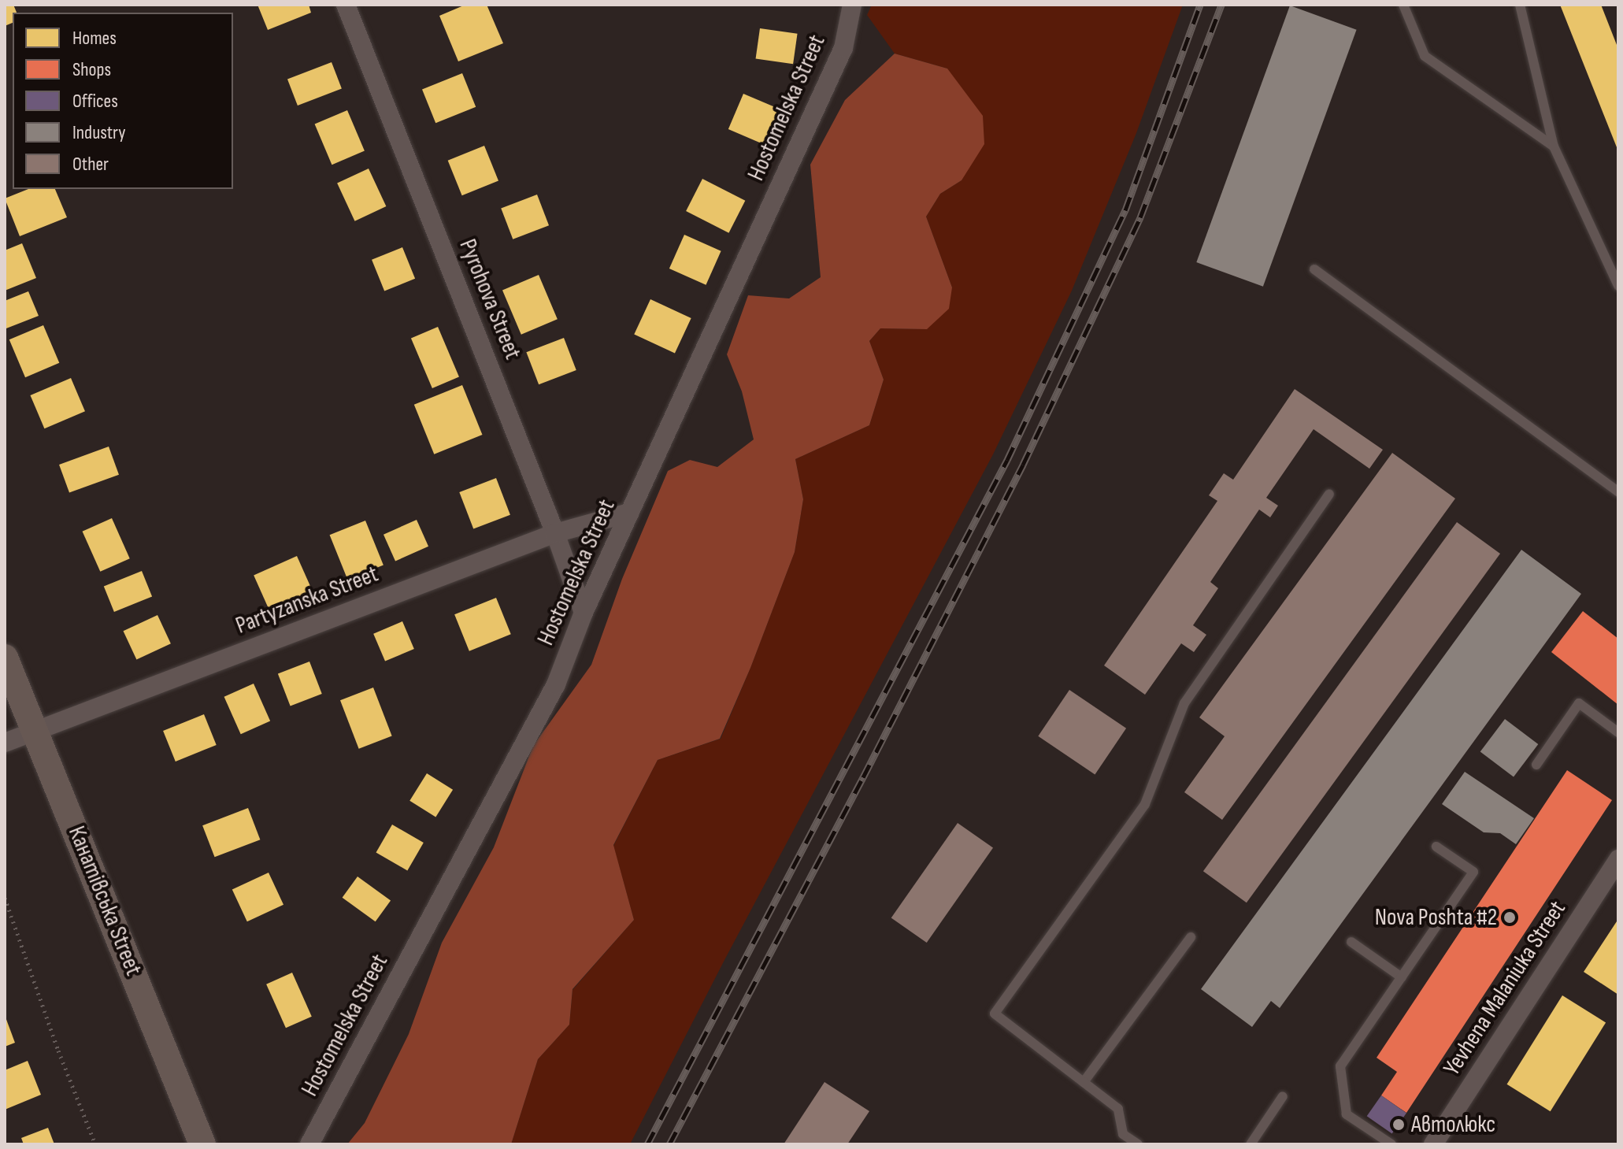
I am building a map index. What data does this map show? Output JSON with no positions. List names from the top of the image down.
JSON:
{
  "streets": {
    "street": [
      "Hostomelska Street",
      "Pyrohova Street",
      "Partyzanska Street",
      "Канатівська Street",
      "Yevhena Malaniuka Street"
    ]
  },
  "crossings": [
    ["Hostomelska Street", "Pyrohova Street"],
    ["Hostomelska Street", "Partyzanska Street"],
    ["Pyrohova Street", "Partyzanska Street"],
    ["Partyzanska Street", "Канатівська Street"]
  ],
  "places": ["Nova Poshta #2", "Автолюкс"],
  "legend": [
    "Homes",
    "Shops",
    "Offices",
    "Industry",
    "Other"
  ]
}
